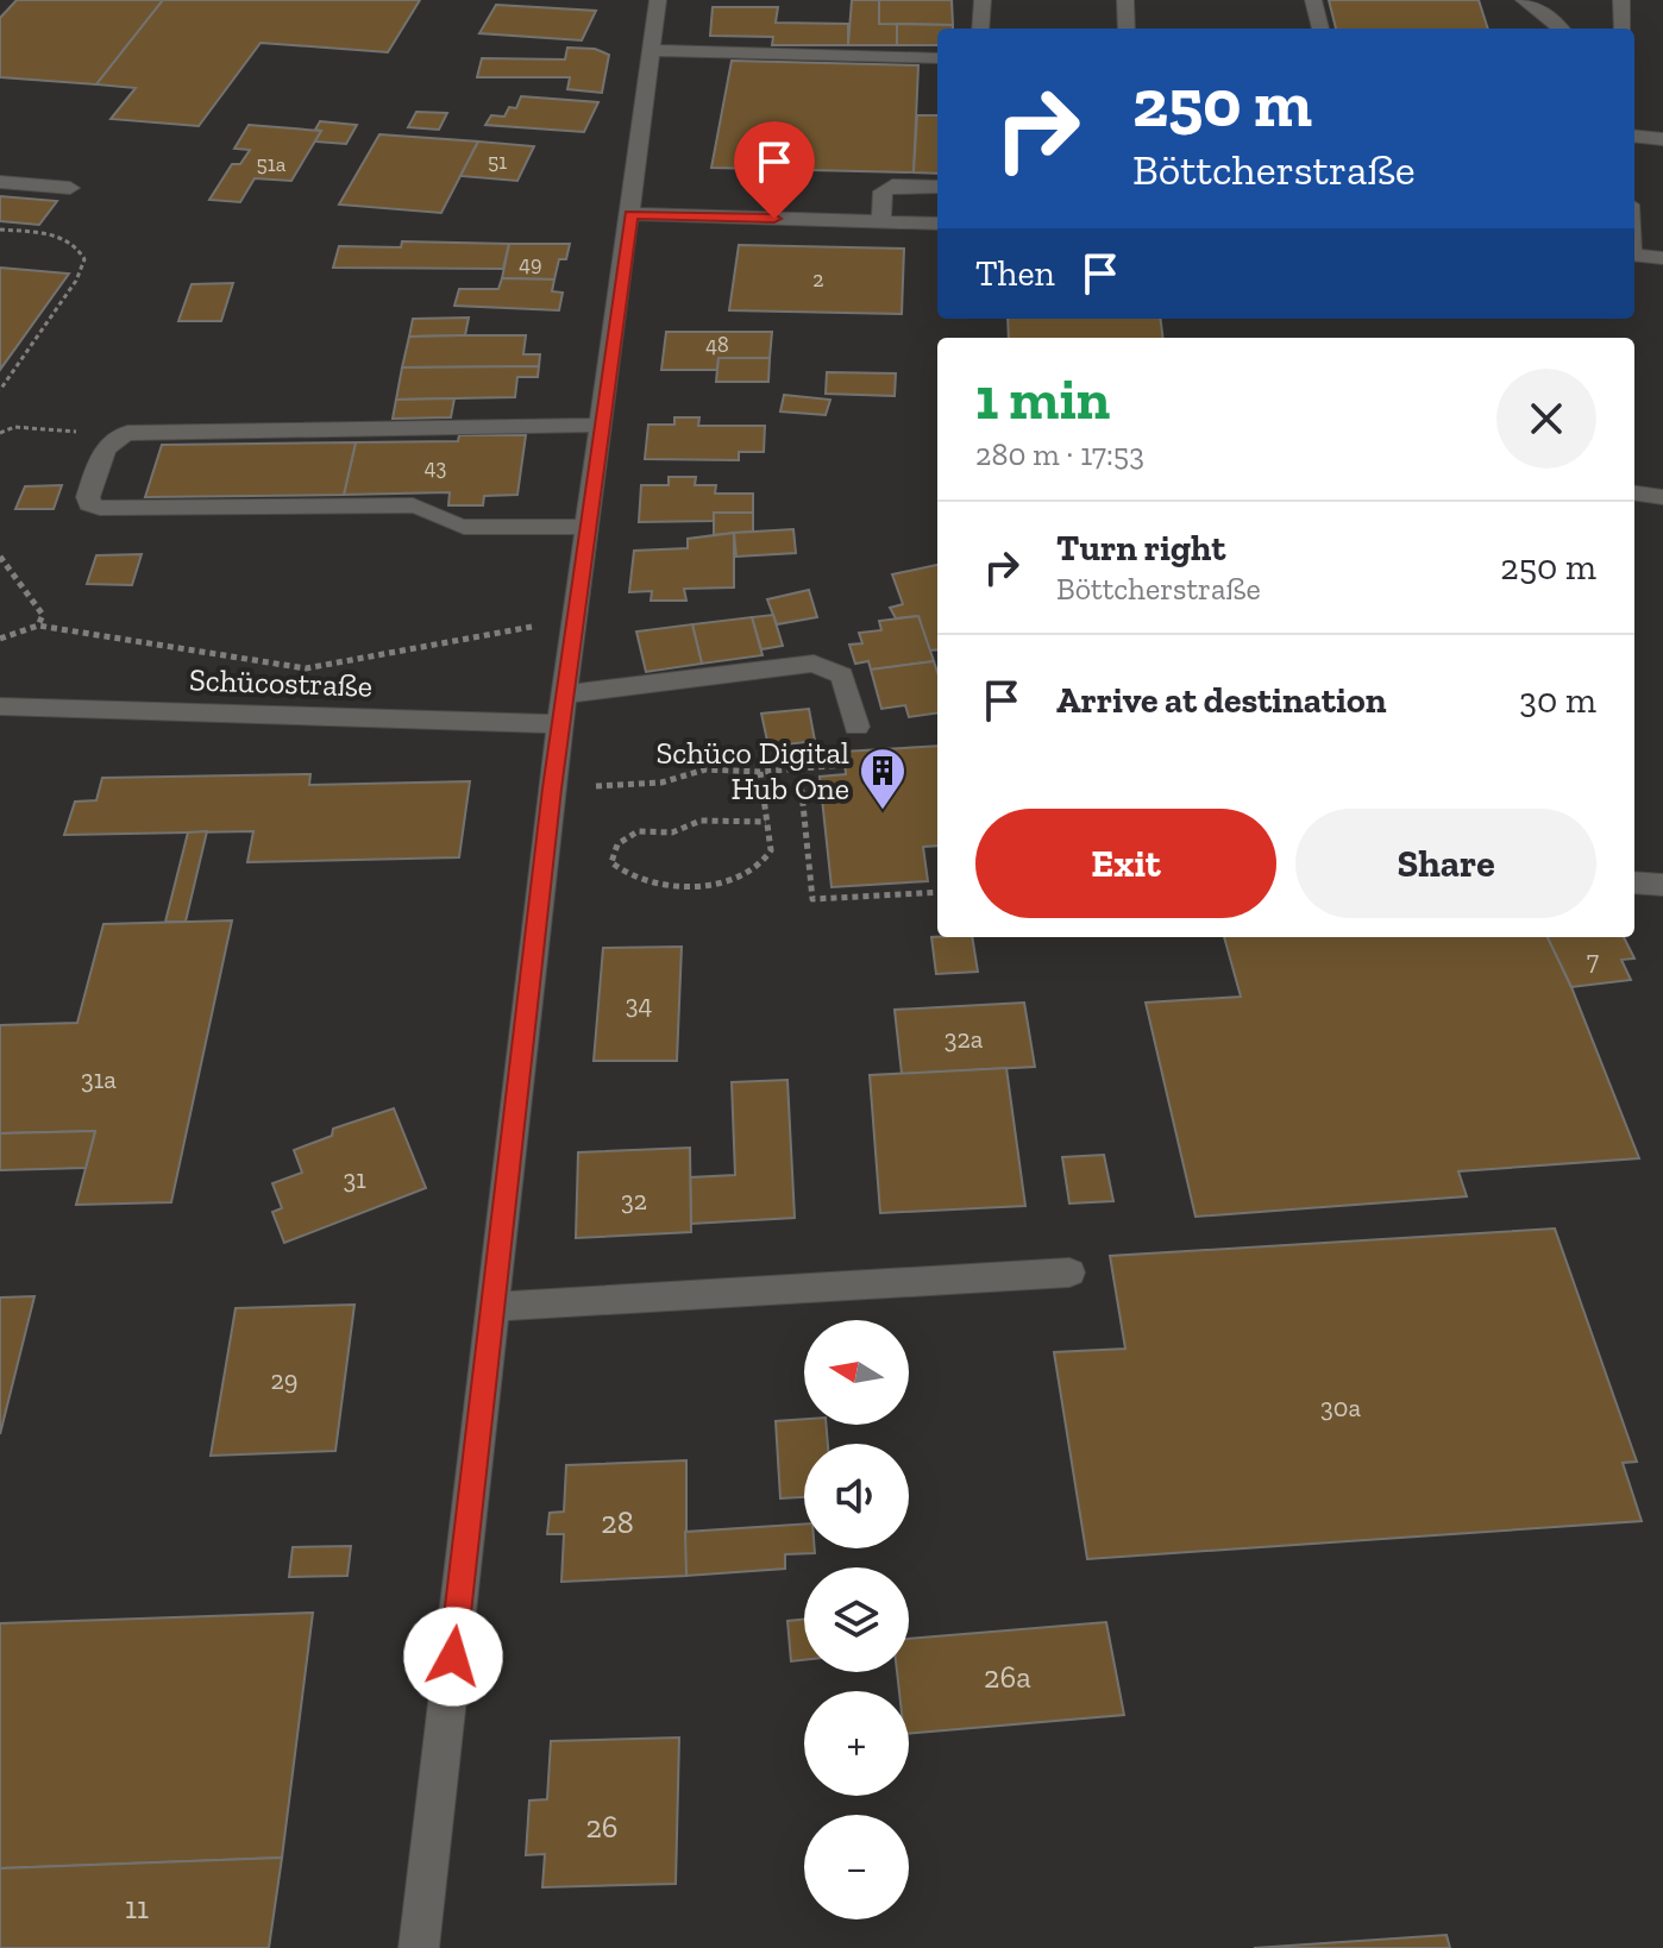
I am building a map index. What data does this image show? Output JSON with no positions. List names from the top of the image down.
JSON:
{
  "streets": {
    "street": ["Schücostraße"]
  },
  "places": {
    "building": ["Schüco Digital Hub One"]
  },
  "house_numbers": [
    "51",
    "51a",
    "49",
    "2",
    "48",
    "43",
    "7",
    "34",
    "32a",
    "31a",
    "31",
    "32",
    "29",
    "30a",
    "28",
    "26a",
    "26",
    "11"
  ],
  "north": "left",
  "page": {
    "turn": ["250 m", "Böttcherstraße"],
    "then": "Then",
    "heading": ["1 min", "280 m · 17:53"],
    "list": [
      {
        "name": "Turn right",
        "note": "Böttcherstraße",
        "value": "250 m"
      },
      {
        "name": "Arrive at destination",
        "value": "30 m"
      }
    ],
    "buttons": ["Exit", "Share"],
    "map_buttons": ["+", "−"]
  }
}
